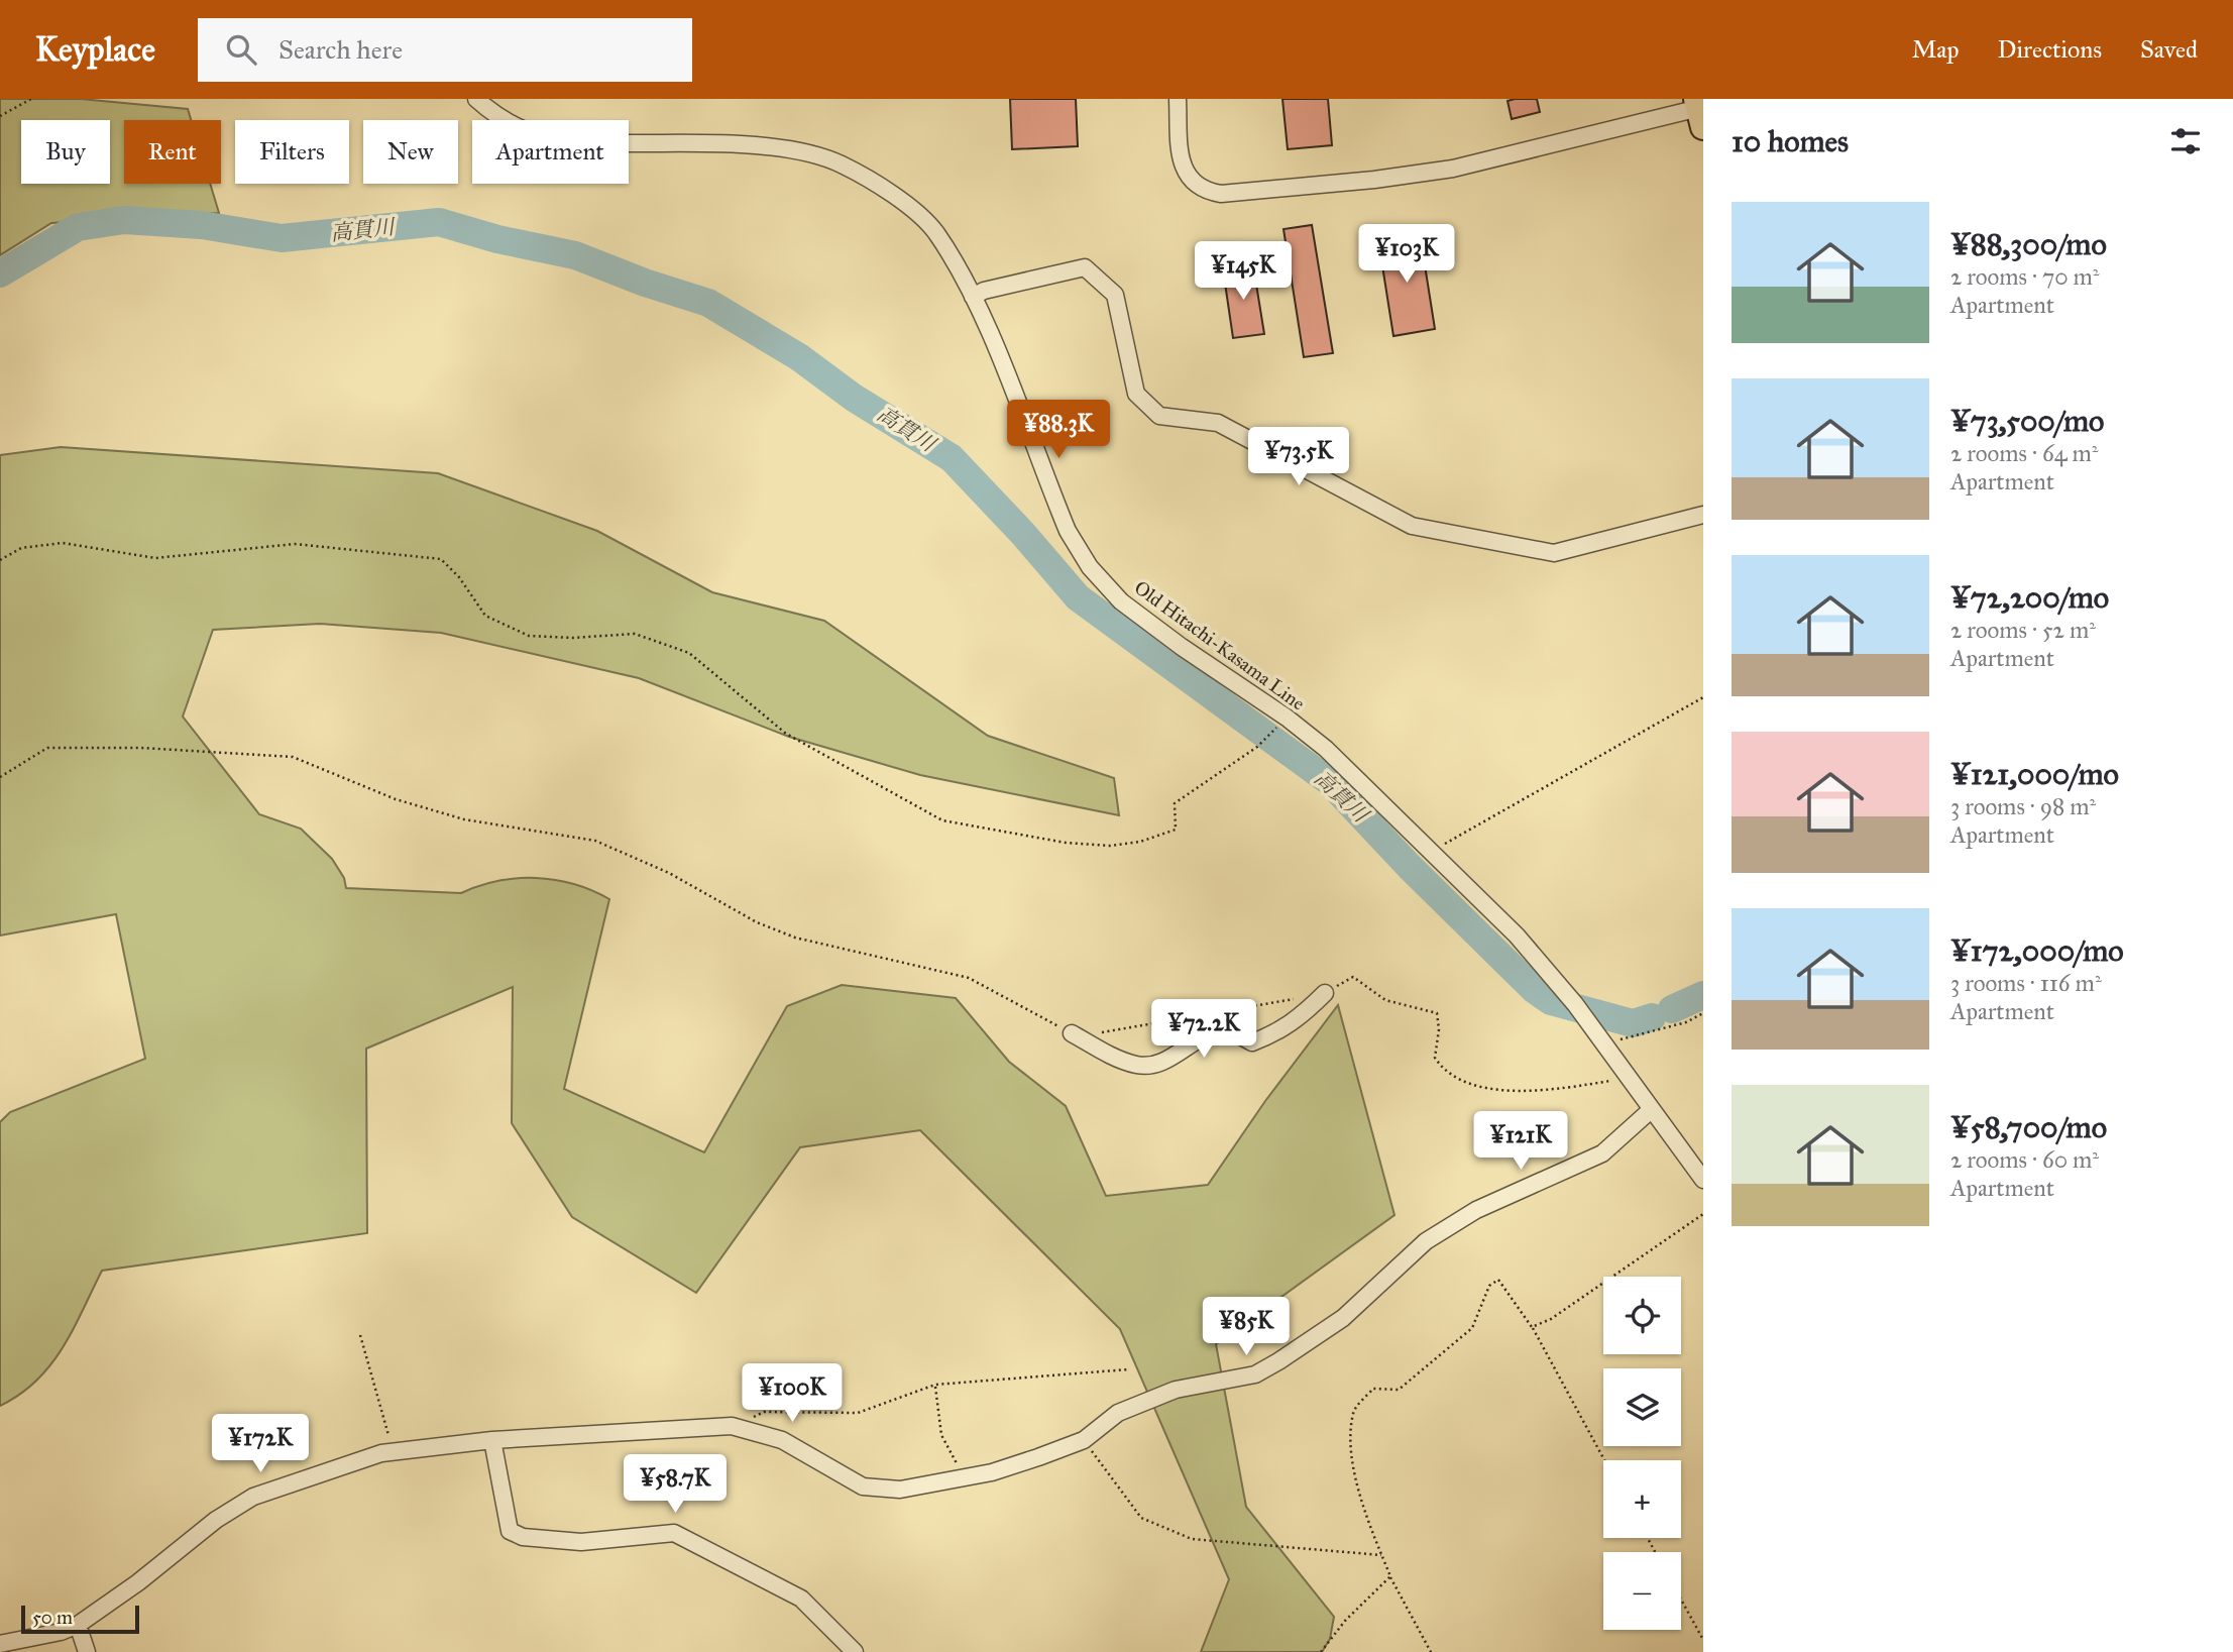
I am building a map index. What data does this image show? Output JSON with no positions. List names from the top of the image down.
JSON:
{
  "streets": {
    "street": ["Old Hitachi-Kasama Line"]
  },
  "water": ["高貫川"],
  "scale_bar": "50 m",
  "page": {
    "header": "Keyplace",
    "search": "Search here",
    "nav": ["Map", "Directions", "Saved"],
    "heading": "10 homes",
    "chip": [
      "Buy",
      "Rent",
      "Filters",
      "New",
      "Apartment"
    ],
    "list": [
      {
        "name": "¥88,300/mo",
        "note": "2 rooms · 70 m² · Apartment"
      },
      {
        "name": "¥73,500/mo",
        "note": "2 rooms · 64 m² · Apartment"
      },
      {
        "name": "¥72,200/mo",
        "note": "2 rooms · 52 m² · Apartment"
      },
      {
        "name": "¥121,000/mo",
        "note": "3 rooms · 98 m² · Apartment"
      },
      {
        "name": "¥172,000/mo",
        "note": "3 rooms · 116 m² · Apartment"
      },
      {
        "name": "¥58,700/mo",
        "note": "2 rooms · 60 m² · Apartment"
      }
    ],
    "price": [
      "¥103K",
      "¥145K",
      "¥88.3K",
      "¥73.5K",
      "¥72.2K",
      "¥121K",
      "¥85K",
      "¥100K",
      "¥172K",
      "¥58.7K"
    ],
    "map_buttons": ["+", "−"],
    "scale": "50 m"
  }
}
